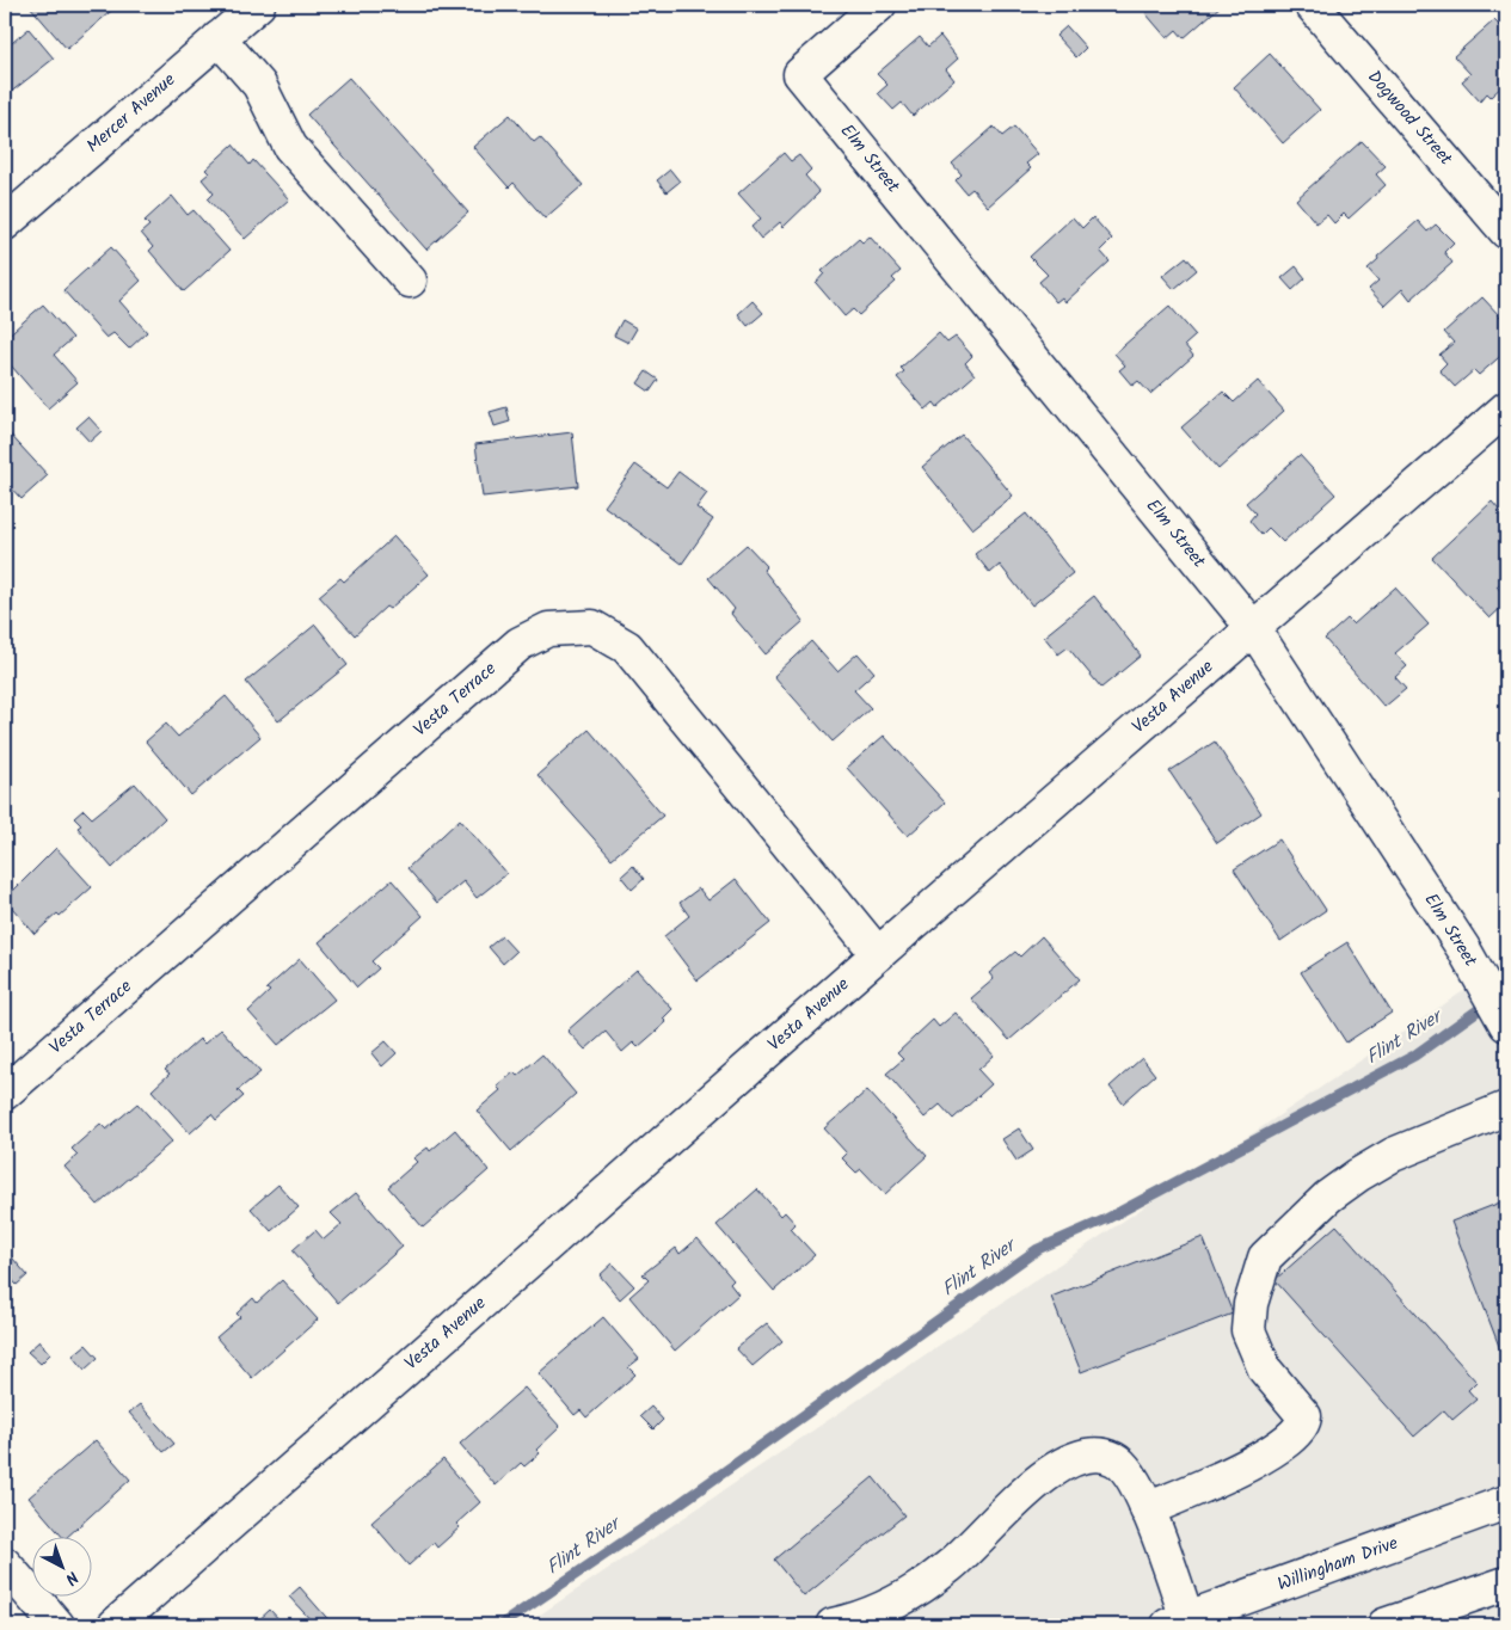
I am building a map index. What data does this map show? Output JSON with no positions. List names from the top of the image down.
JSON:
{
  "streets": {
    "street": [
      "Mercer Avenue",
      "Dogwood Street",
      "Elm Street",
      "Vesta Avenue",
      "Vesta Terrace",
      "Willingham Drive"
    ]
  },
  "crossings": [
    ["Elm Street", "Vesta Avenue"],
    ["Vesta Avenue", "Vesta Terrace"]
  ],
  "water": ["Flint River"],
  "north": "bottom right"
}
